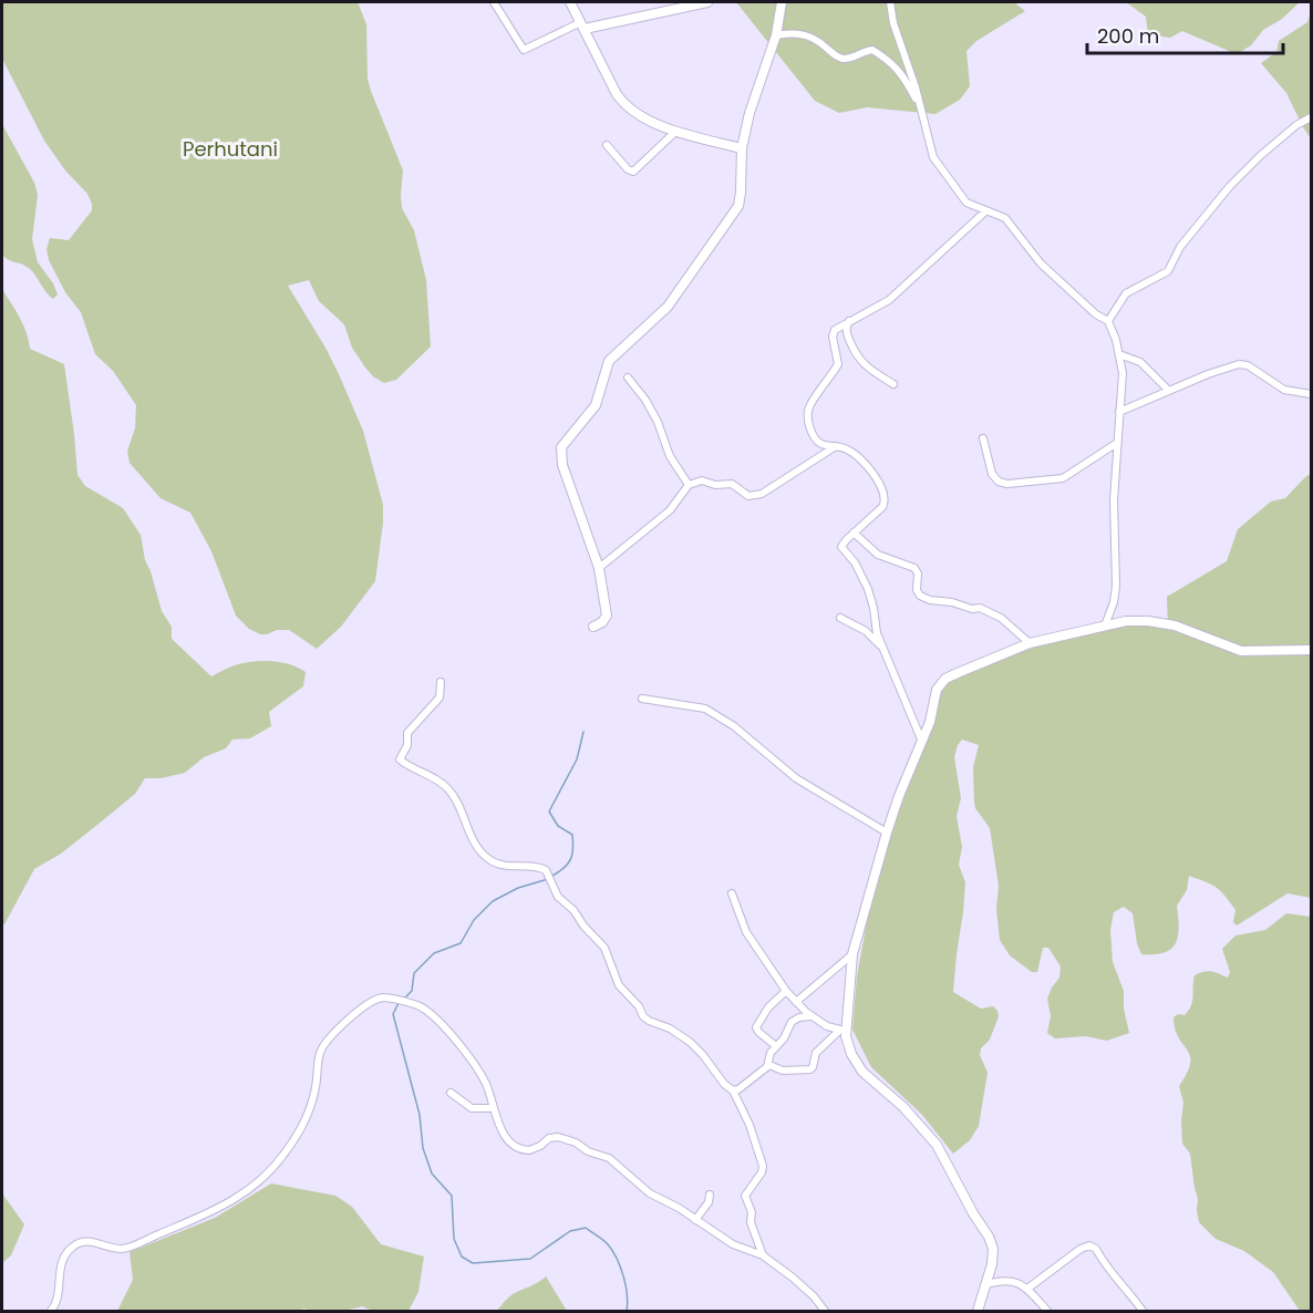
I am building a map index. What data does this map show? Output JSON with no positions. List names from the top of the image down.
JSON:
{
  "parks": ["Perhutani"],
  "scale_bar": "200 m"
}
